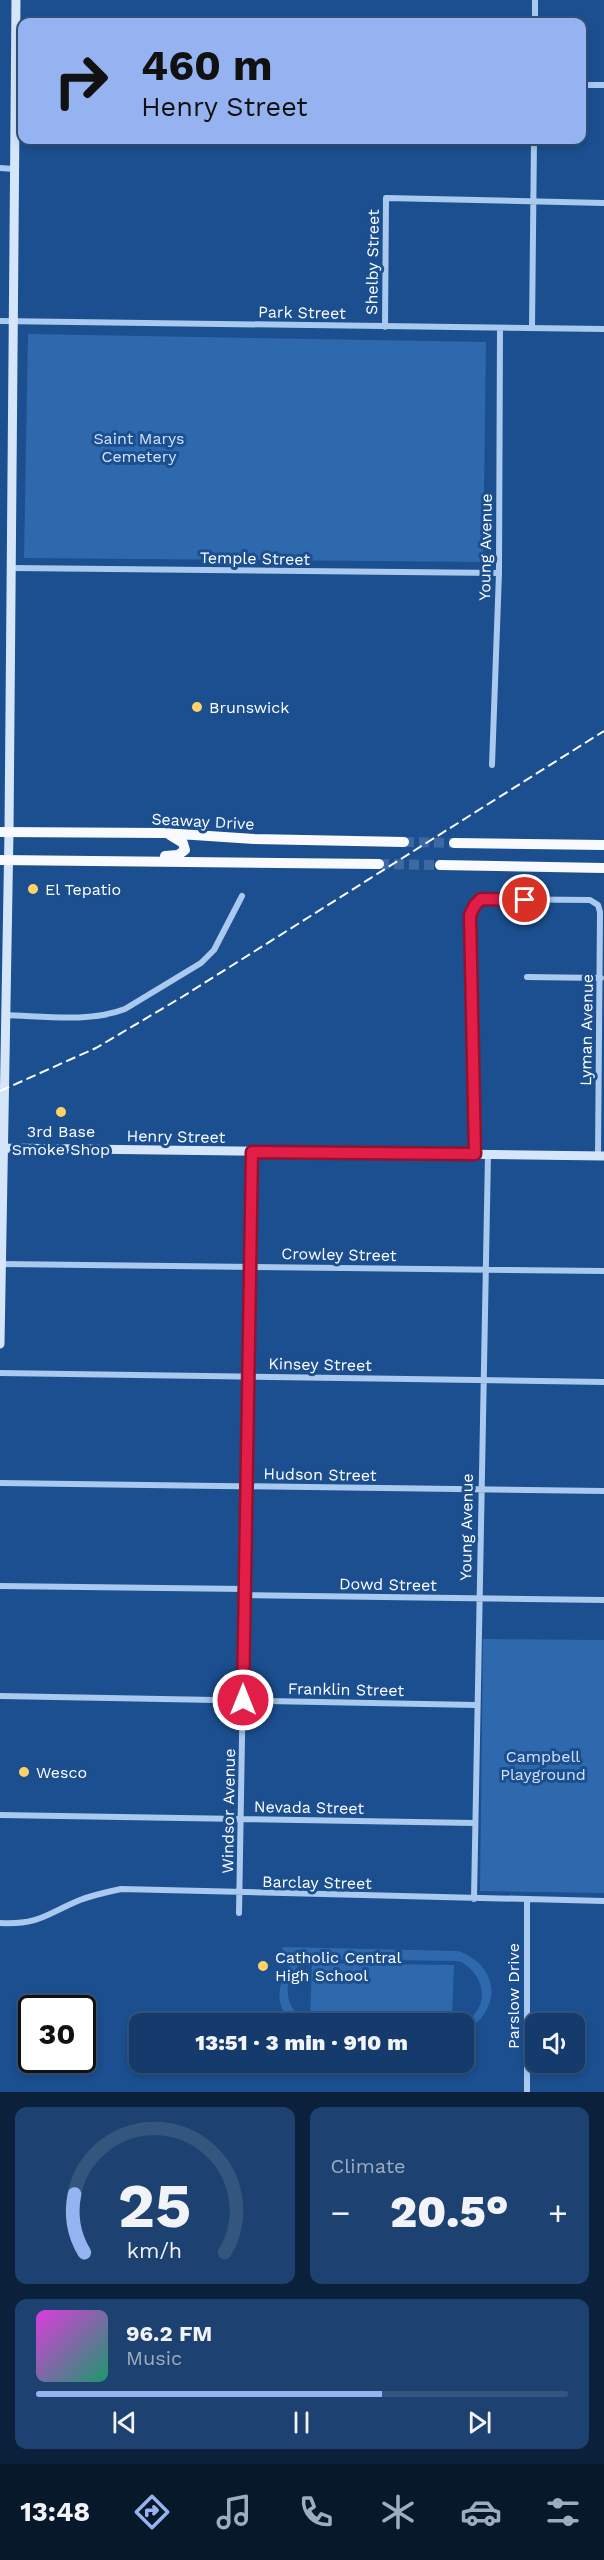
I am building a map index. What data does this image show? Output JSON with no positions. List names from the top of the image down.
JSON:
{
  "streets": {
    "highway": ["Seaway Drive"],
    "main road": ["Henry Street"],
    "street": [
      "Shelby Street",
      "Park Street",
      "Young Avenue",
      "Temple Street",
      "Lyman Avenue",
      "Crowley Street",
      "Kinsey Street",
      "Hudson Street",
      "Dowd Street",
      "Franklin Street",
      "Nevada Street",
      "Windsor Avenue",
      "Barclay Street",
      "Parslow Drive"
    ]
  },
  "crossings": [
    ["Shelby Street", "Park Street"],
    ["Park Street", "Young Avenue"],
    ["Young Avenue", "Temple Street"],
    ["Young Avenue", "Henry Street"],
    ["Young Avenue", "Crowley Street"],
    ["Young Avenue", "Kinsey Street"],
    ["Young Avenue", "Hudson Street"],
    ["Young Avenue", "Dowd Street"],
    ["Young Avenue", "Franklin Street"],
    ["Young Avenue", "Nevada Street"],
    ["Young Avenue", "Barclay Street"],
    ["Lyman Avenue", "Henry Street"],
    ["Henry Street", "Windsor Avenue"],
    ["Crowley Street", "Windsor Avenue"],
    ["Kinsey Street", "Windsor Avenue"],
    ["Hudson Street", "Windsor Avenue"],
    ["Dowd Street", "Windsor Avenue"],
    ["Franklin Street", "Windsor Avenue"],
    ["Nevada Street", "Windsor Avenue"],
    ["Windsor Avenue", "Barclay Street"],
    ["Barclay Street", "Parslow Drive"]
  ],
  "parks": ["Saint Marys Cemetery", "Campbell Playground"],
  "places": [
    "Brunswick",
    "El Tepatio",
    "3rd Base Smoke Shop",
    "Wesco",
    "Catholic Central High School"
  ],
  "page": {
    "turn": ["460 m", "Henry Street"],
    "limit": "30",
    "trip": "13:51 · 3 min · 910 m",
    "tile": "Climate",
    "heat": ["−", "20.5°", "+"],
    "song": ["96.2 FM", "Music"],
    "tabs": "13:48",
    "gauge": ["25", "km/h"]
  }
}
